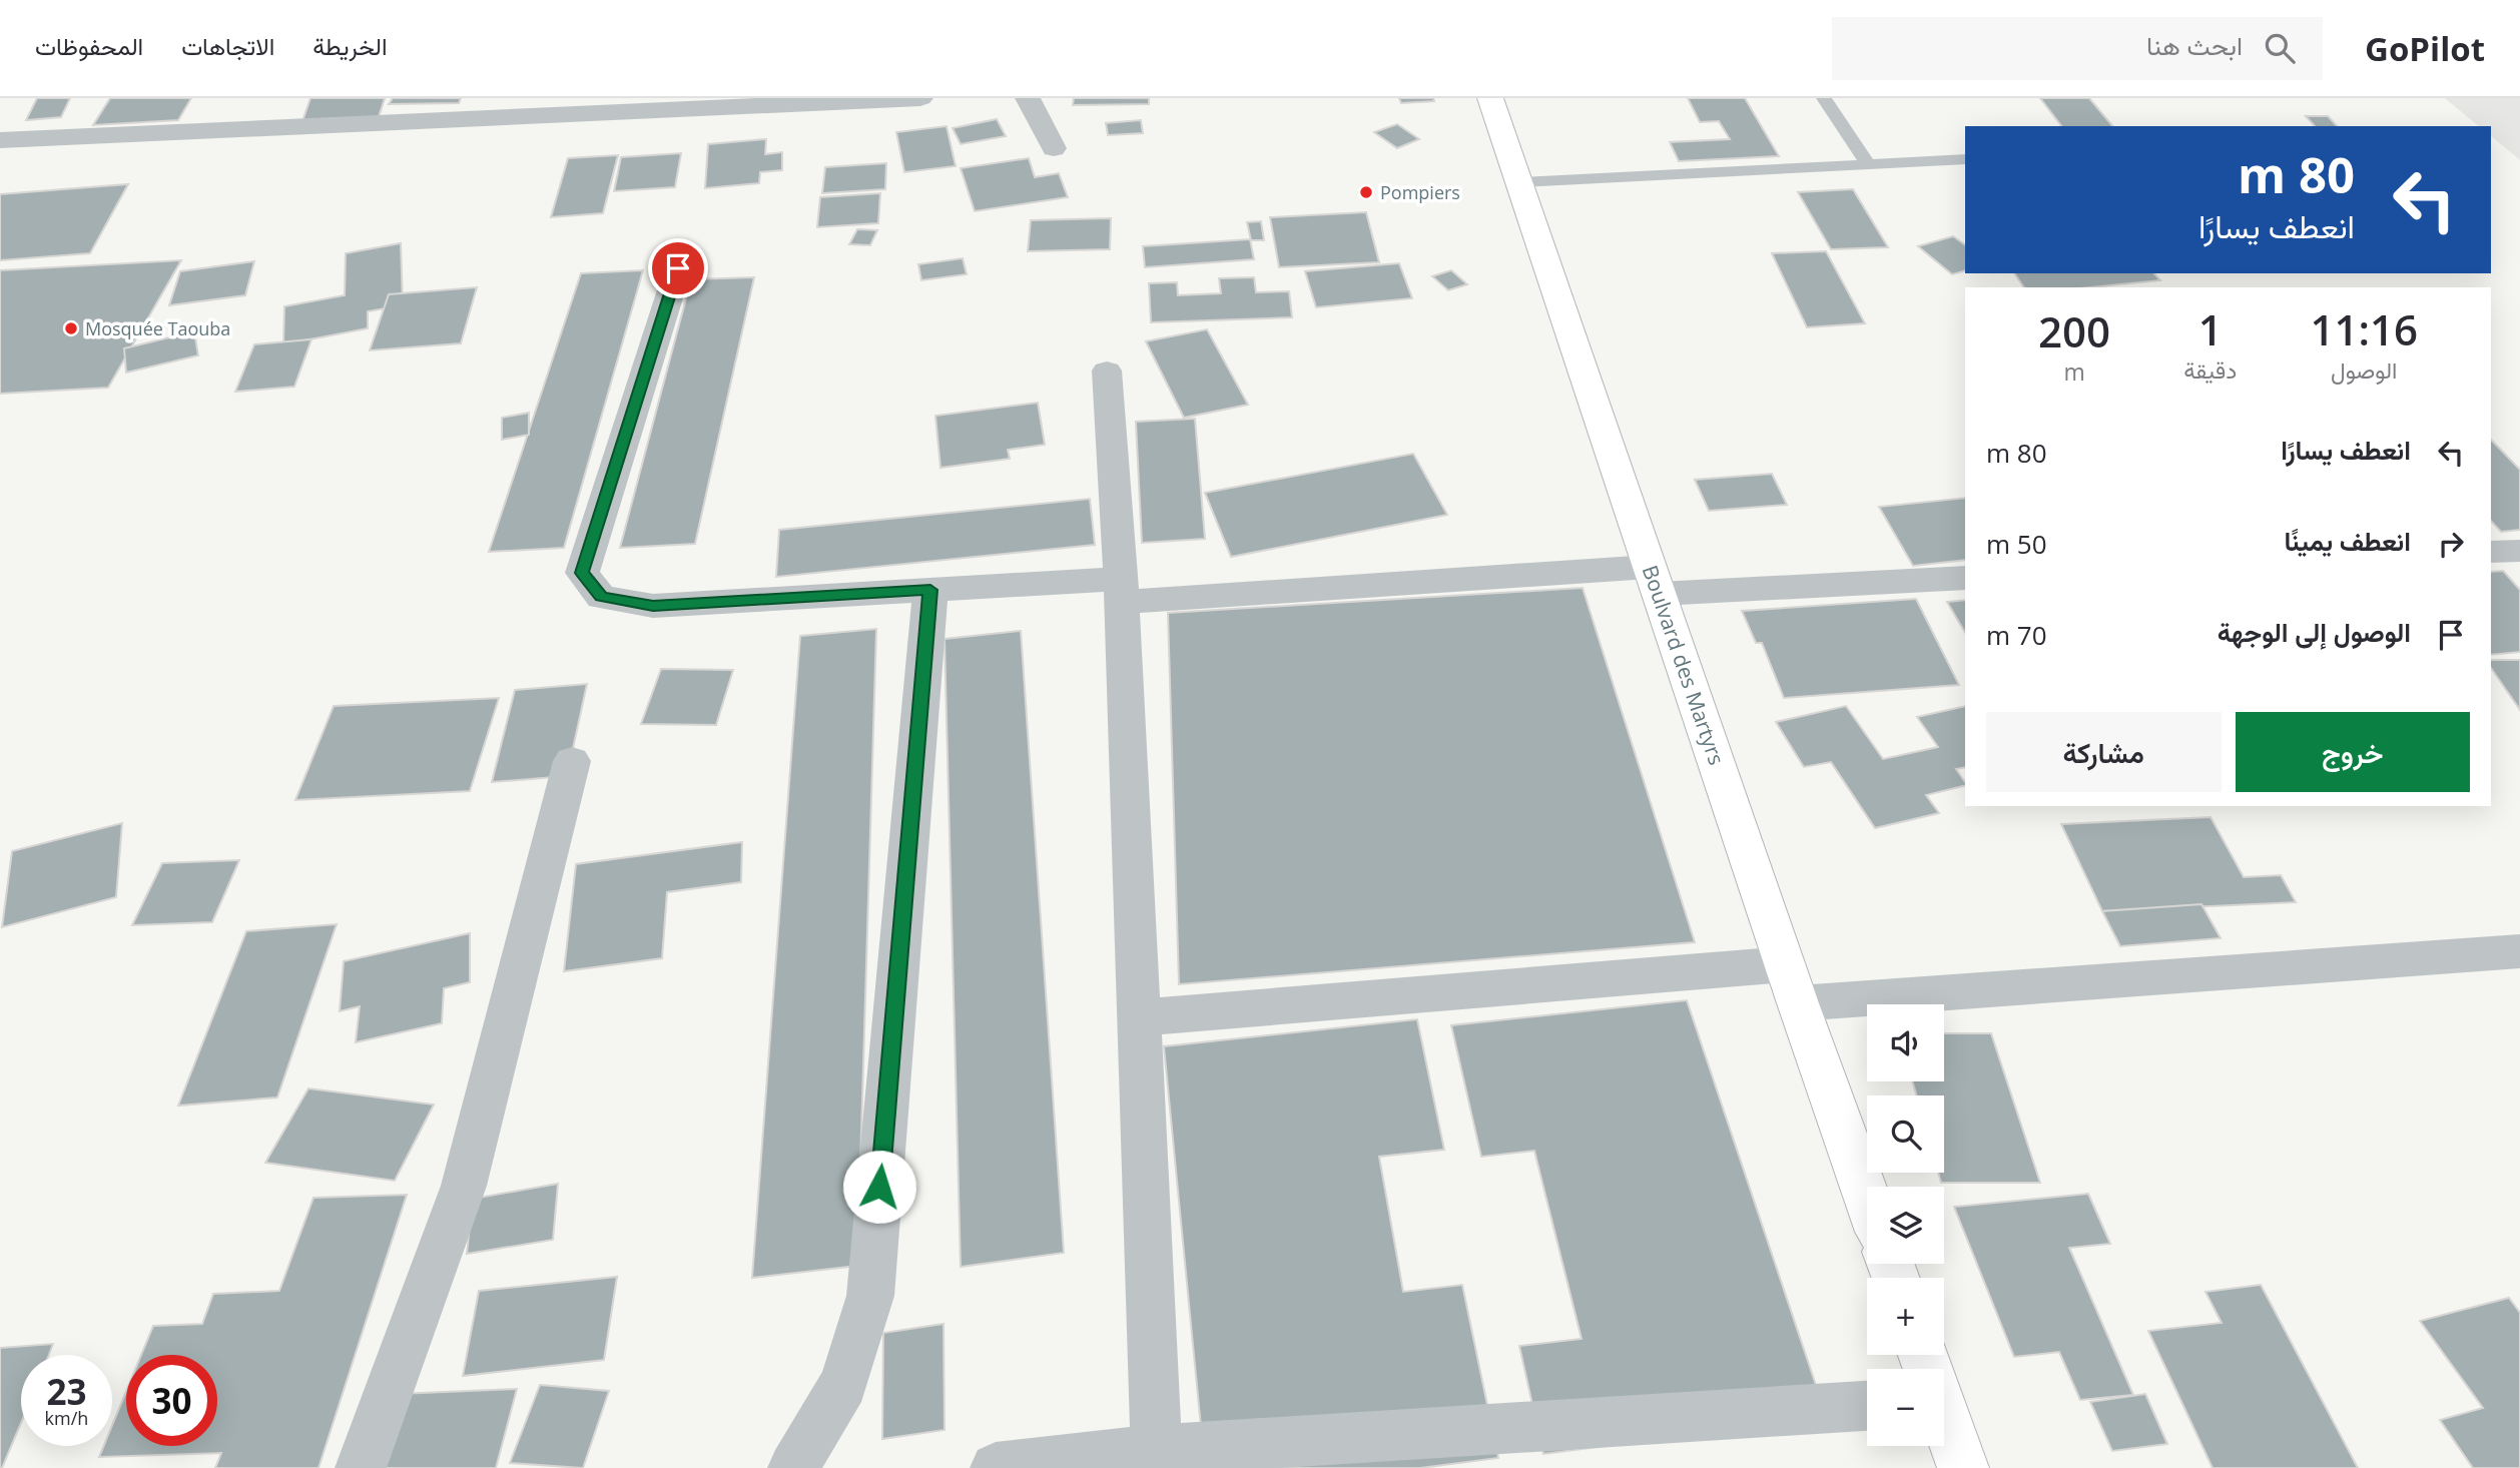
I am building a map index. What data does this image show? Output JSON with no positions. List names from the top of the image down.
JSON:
{
  "streets": {
    "street": ["Boulvard des Martyrs"]
  },
  "places": ["Pompiers", "Mosquée Taouba"],
  "page": {
    "header": "GoPilot",
    "search": "ابحث هنا",
    "nav": ["الخريطة", "الاتجاهات", "المحفوظات"],
    "turn": ["80 m", "انعطف يسارًا"],
    "eta": [
      "11:16",
      "الوصول",
      "1",
      "دقيقة",
      "200",
      "m"
    ],
    "list": [
      {
        "name": "انعطف يسارًا",
        "value": "80 m"
      },
      {
        "name": "انعطف يمينًا",
        "value": "50 m"
      },
      {
        "name": "الوصول إلى الوجهة",
        "value": "70 m"
      }
    ],
    "buttons": ["خروج", "مشاركة"],
    "map_buttons": ["+", "−"],
    "speed": "23 km/h",
    "limit": "30"
  }
}
